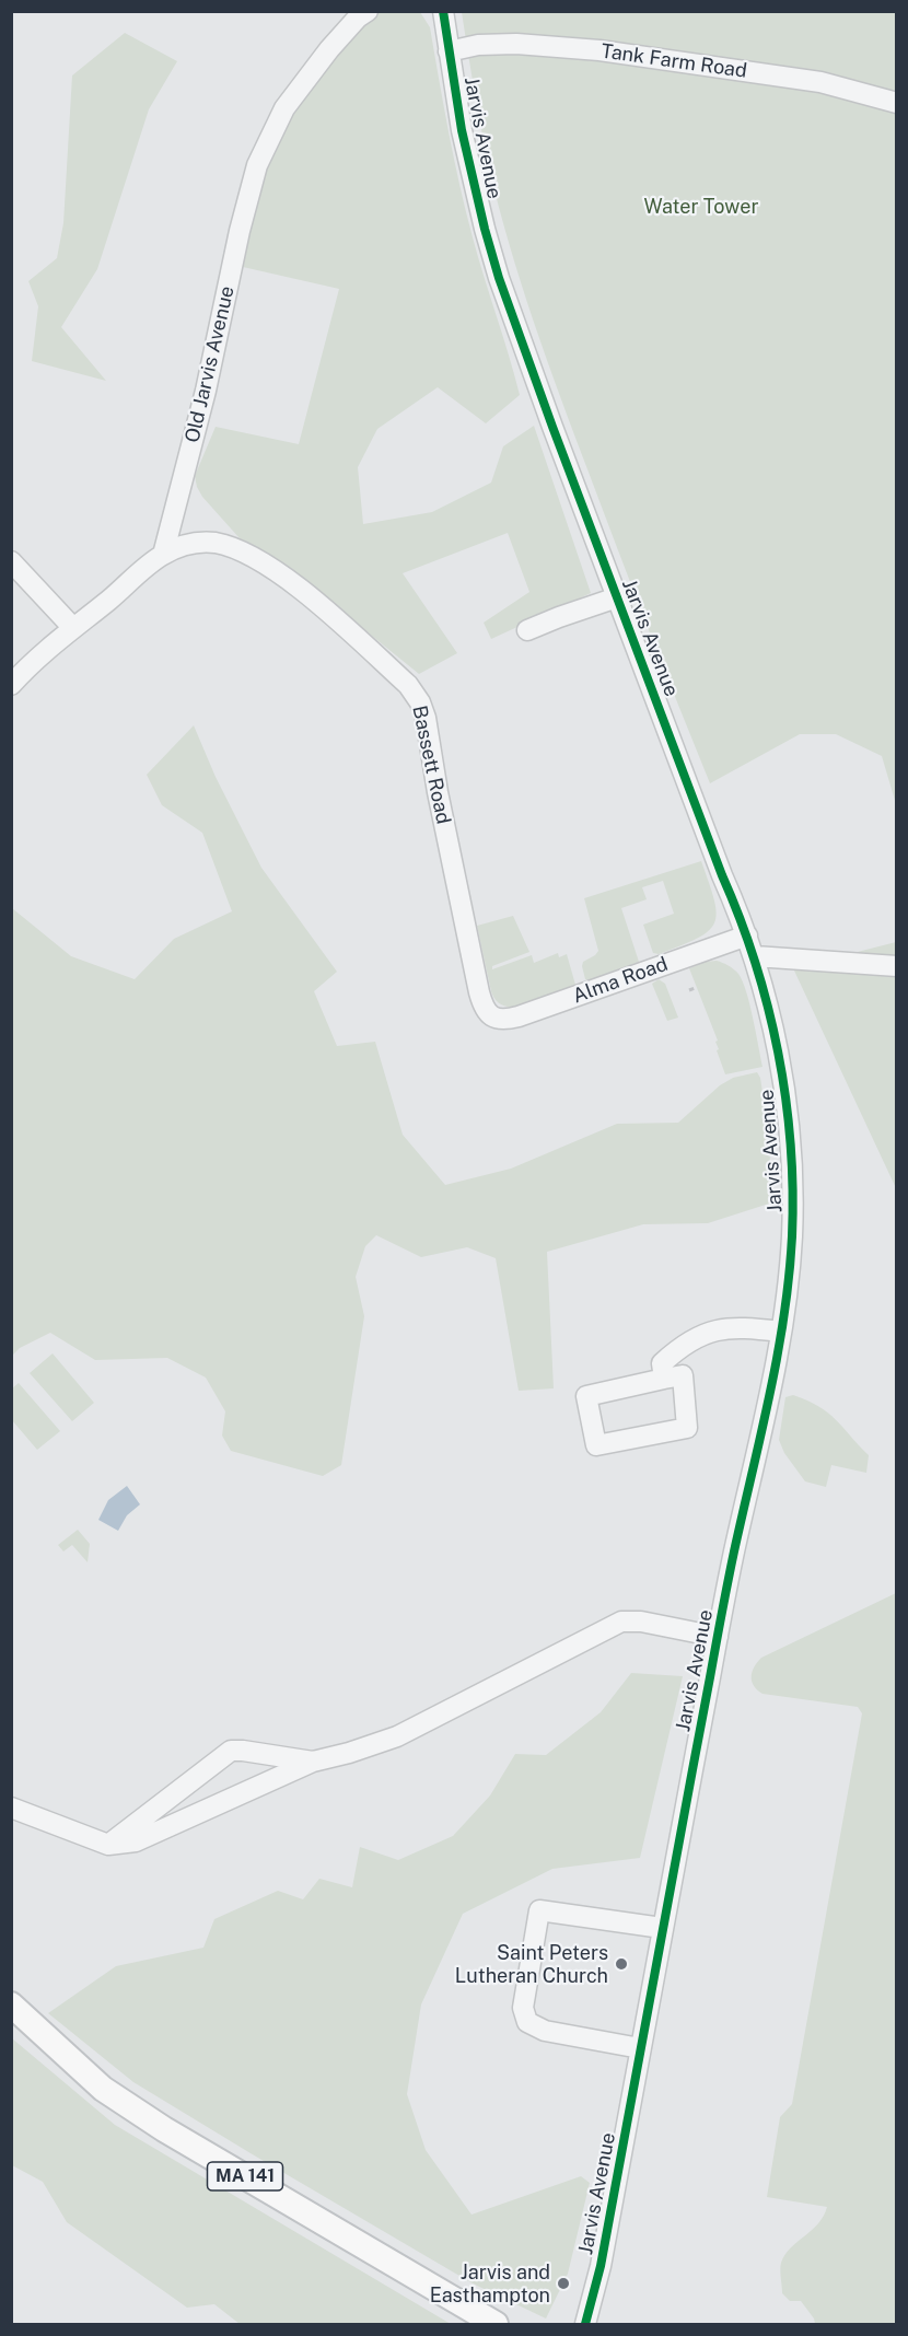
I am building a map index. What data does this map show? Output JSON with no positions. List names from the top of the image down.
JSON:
{
  "streets": {
    "main road": ["MA 141"],
    "street": [
      "Tank Farm Road",
      "Jarvis Avenue",
      "Old Jarvis Avenue",
      "Bassett Road",
      "Alma Road"
    ]
  },
  "crossings": [
    ["Tank Farm Road", "Jarvis Avenue"],
    ["Jarvis Avenue", "Alma Road"],
    ["Old Jarvis Avenue", "Bassett Road"],
    ["Bassett Road", "Alma Road"]
  ],
  "parks": ["Water Tower"],
  "places": ["Saint Peters Lutheran Church", "Jarvis and Easthampton"]
}
